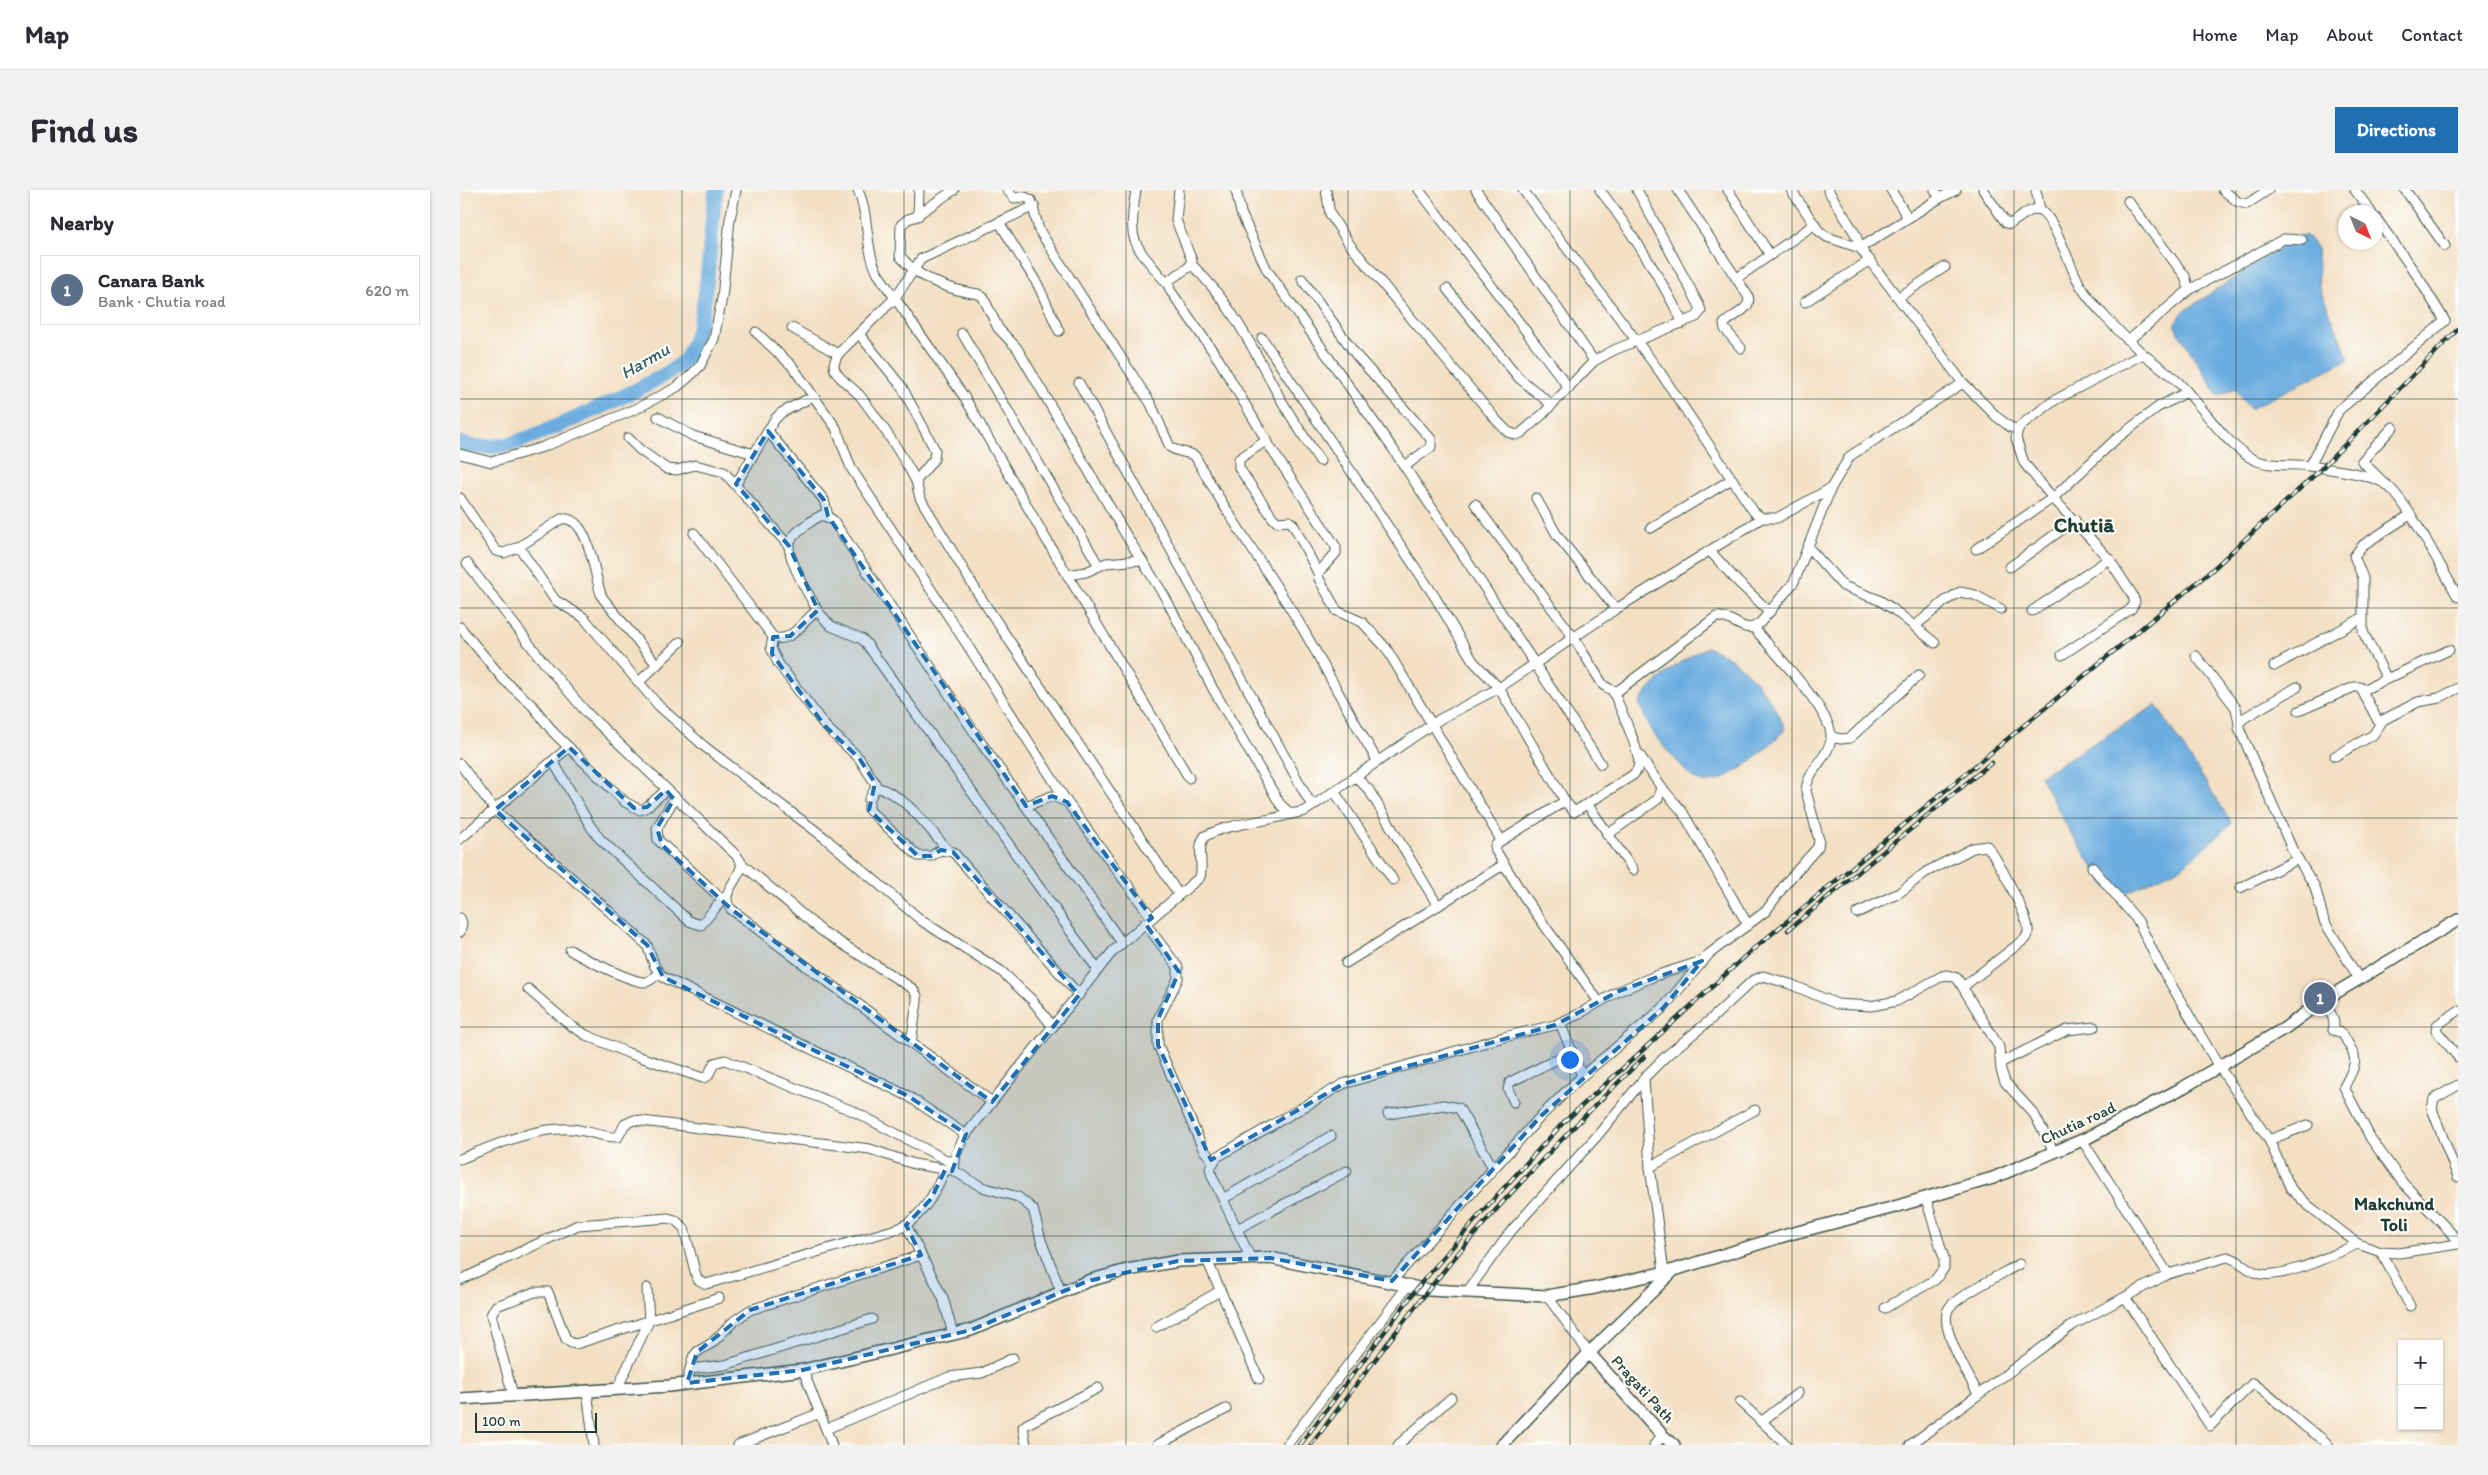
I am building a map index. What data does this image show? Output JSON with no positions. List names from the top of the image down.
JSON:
{
  "streets": {
    "street": ["Chutia road", "Pragati Path"]
  },
  "districts": ["Chutiā", "Makchund Toli"],
  "water": ["Harmu"],
  "scale_bar": "100 m",
  "north": "bottom right",
  "page": {
    "header": "Map",
    "nav": [
      "Home",
      "Map",
      "About",
      "Contact"
    ],
    "buttons": "Directions",
    "title": "Find us",
    "heading": "Nearby",
    "list": [
      {
        "mark": "1",
        "name": "Canara Bank",
        "note": "Bank · Chutia road",
        "value": "620 m"
      }
    ],
    "pins": "1",
    "map_buttons": ["+", "−"],
    "scale": "100 m"
  }
}
